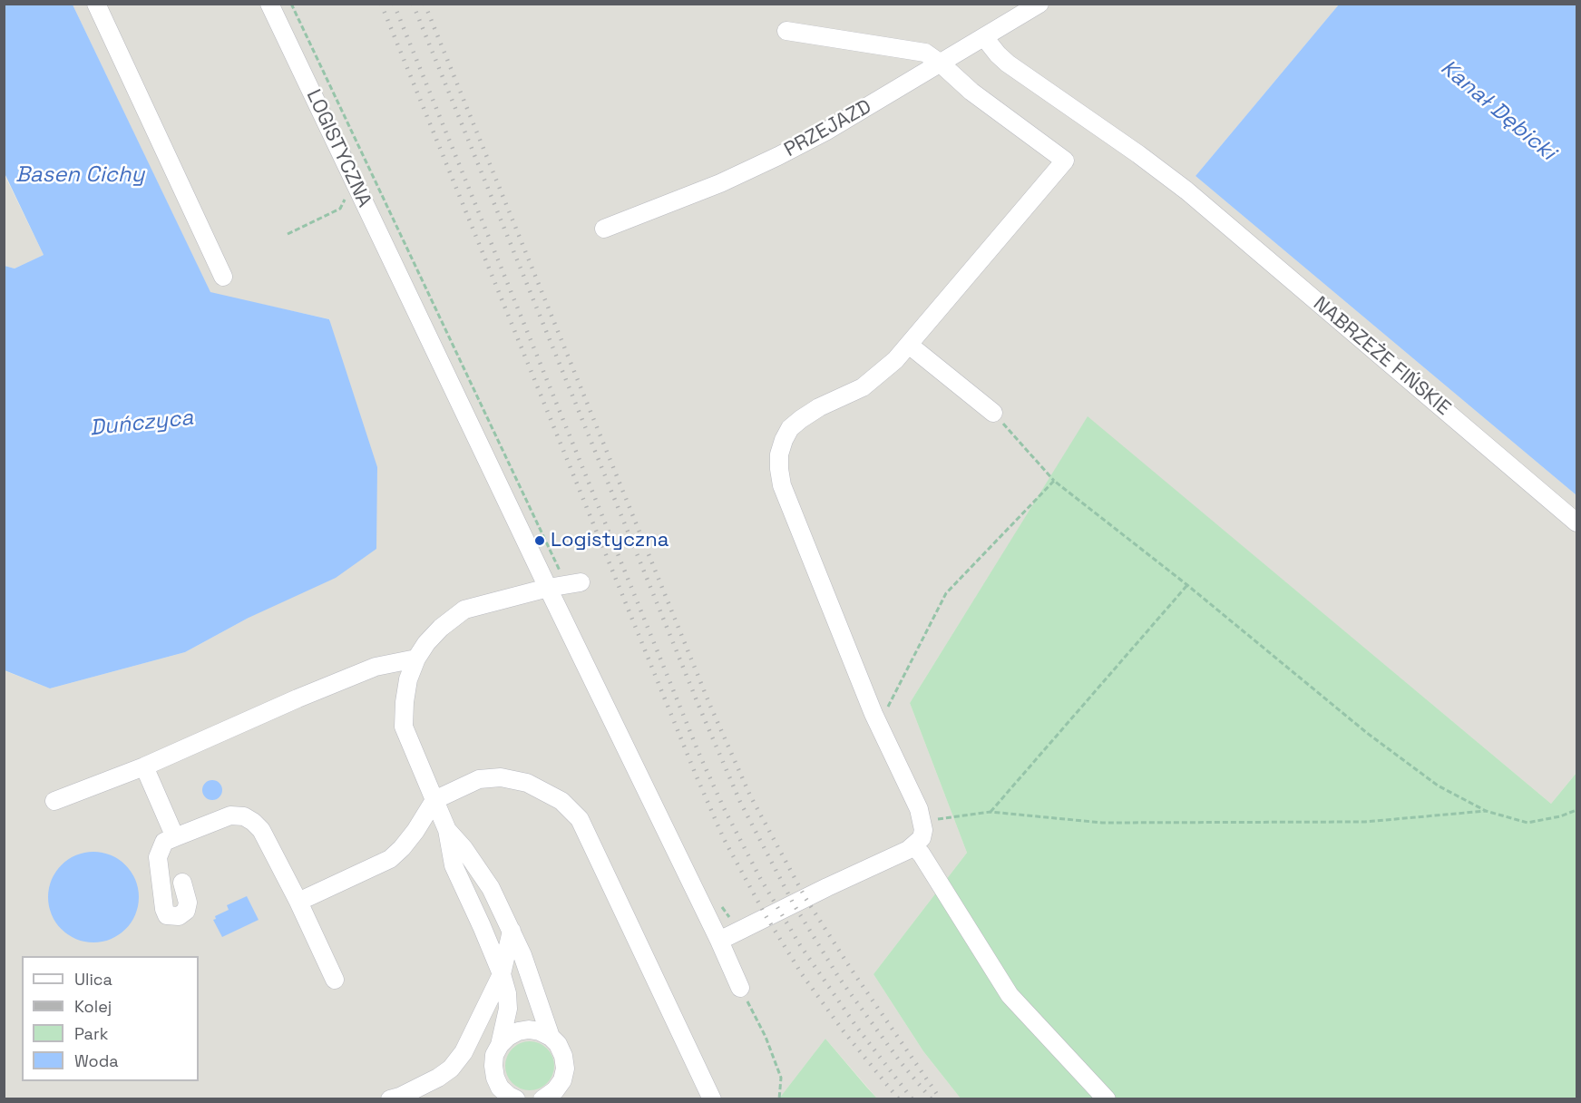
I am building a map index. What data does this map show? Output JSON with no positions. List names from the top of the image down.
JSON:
{
  "streets": {
    "street": ["PRZEJAZD", "LOGISTYCZNA", "NABRZEŻE FIŃSKIE"]
  },
  "crossings": [
    ["PRZEJAZD", "NABRZEŻE FIŃSKIE"]
  ],
  "water": ["Kanał Dębicki", "Basen Cichy", "Duńczyca"],
  "places": ["Logistyczna"],
  "legend": [
    "Ulica",
    "Kolej",
    "Park",
    "Woda"
  ]
}
